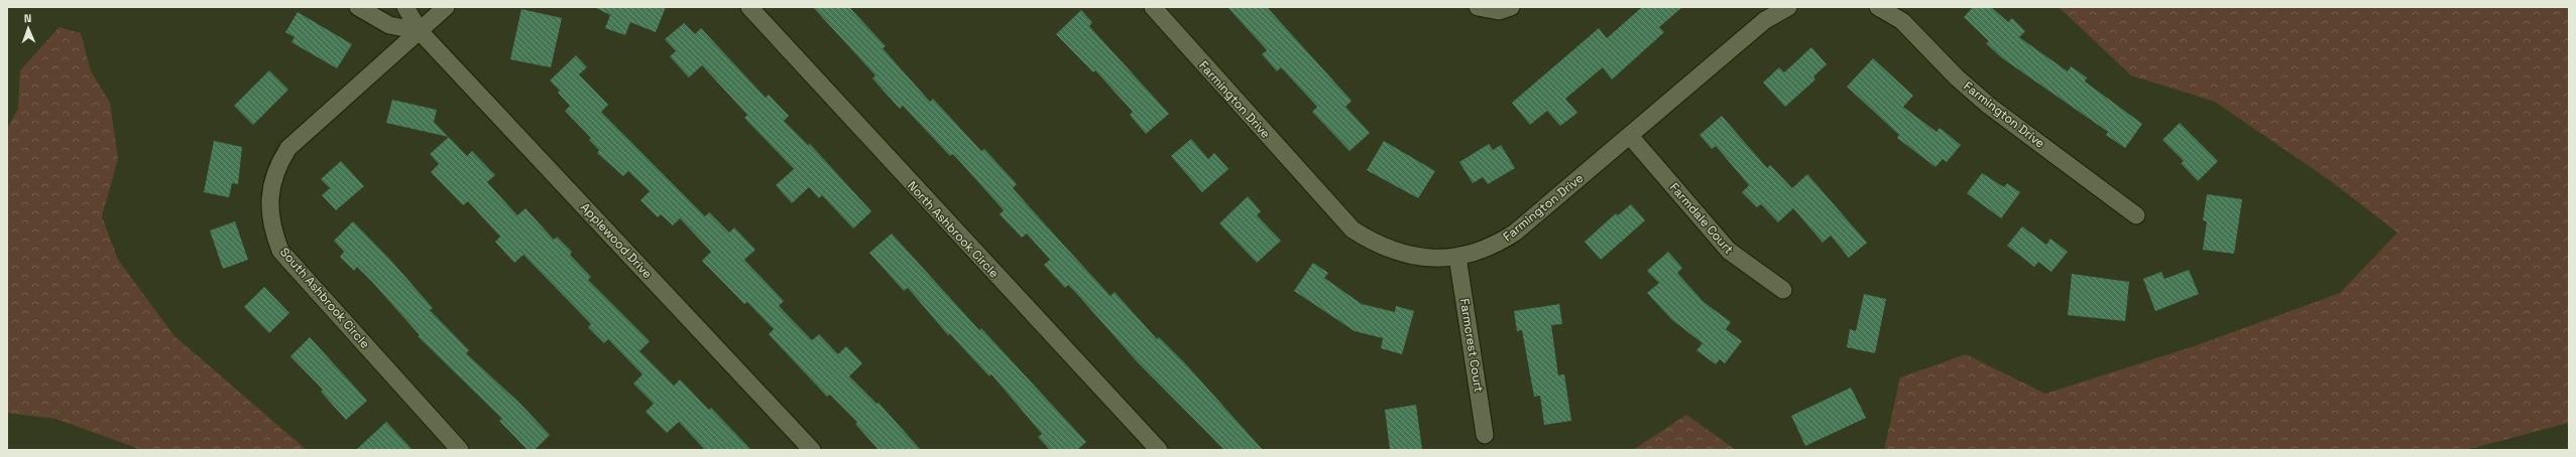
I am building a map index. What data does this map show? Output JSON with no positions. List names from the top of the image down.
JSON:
{
  "streets": {
    "street": [
      "Farmington Drive",
      "Farmdale Court",
      "North Ashbrook Circle",
      "Applewood Drive",
      "South Ashbrook Circle",
      "Farmcrest Court"
    ]
  },
  "crossings": [
    ["Farmington Drive", "Farmdale Court"],
    ["Farmington Drive", "Farmcrest Court"],
    ["Applewood Drive", "South Ashbrook Circle"]
  ],
  "north": "top"
}
